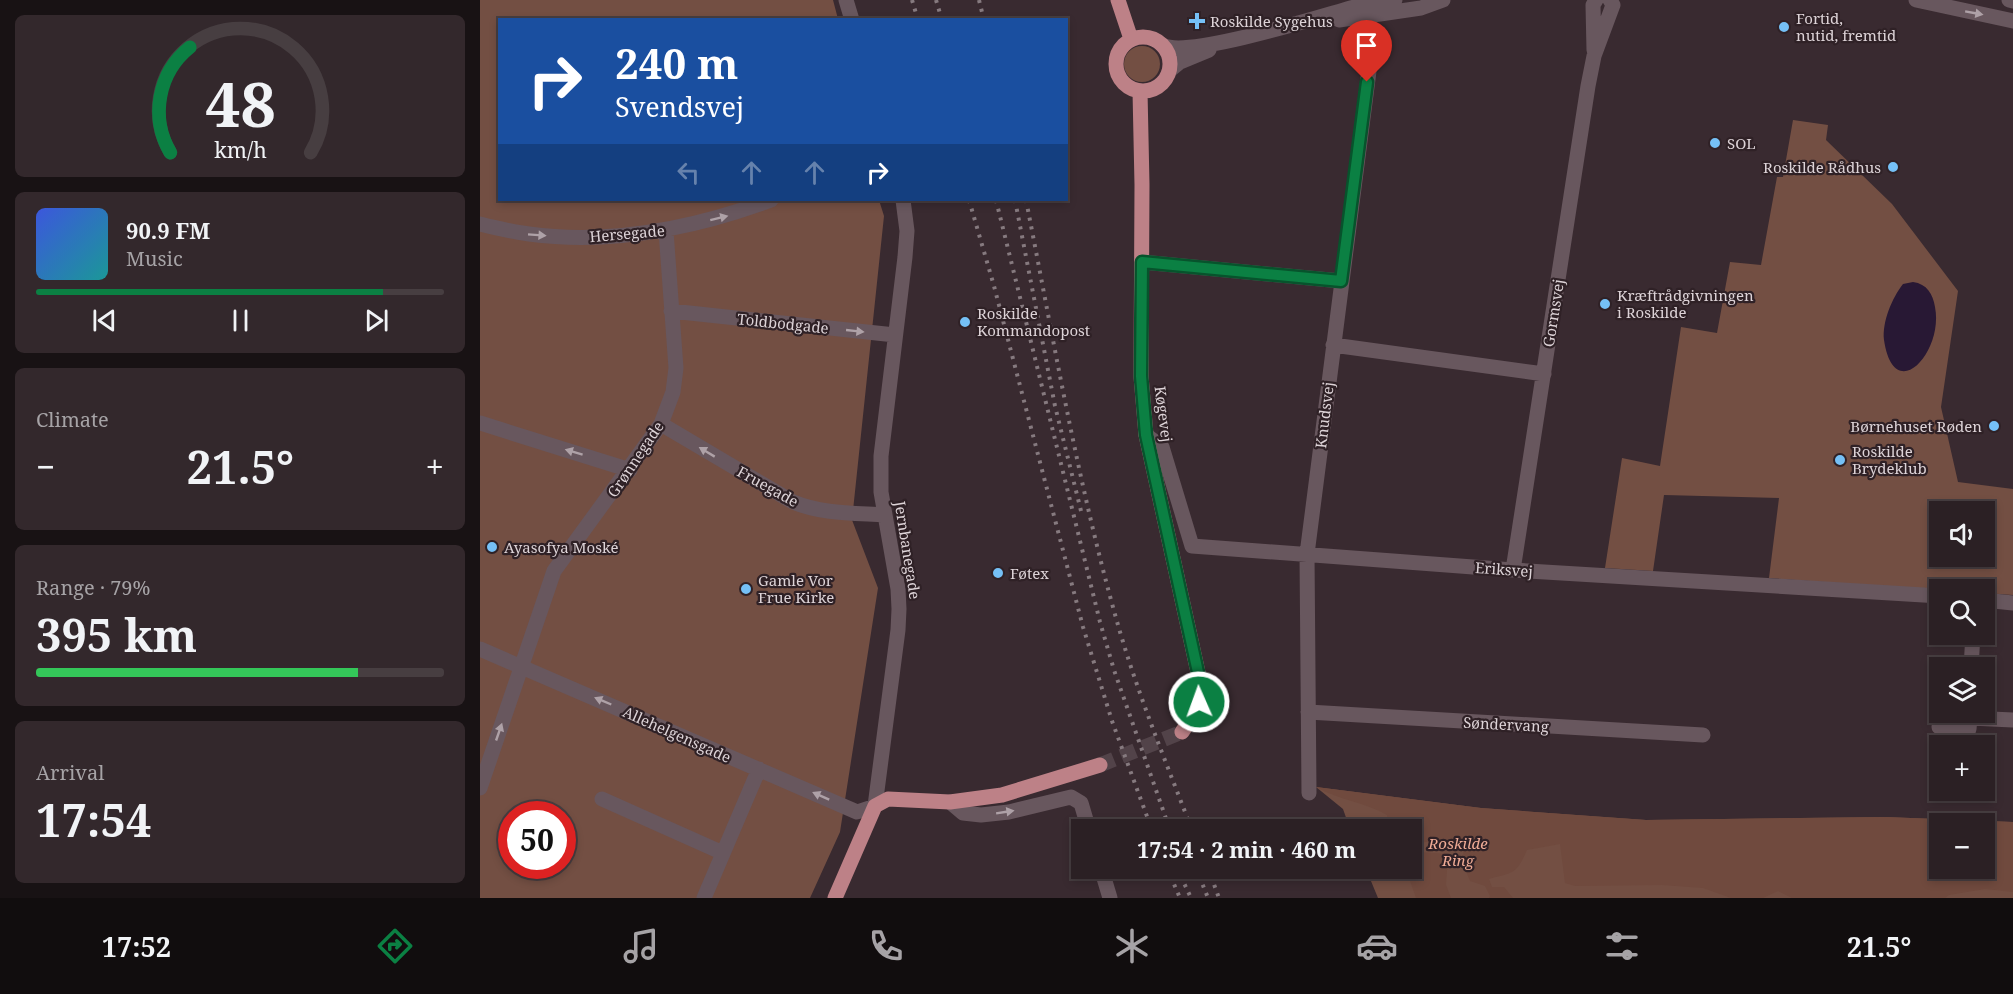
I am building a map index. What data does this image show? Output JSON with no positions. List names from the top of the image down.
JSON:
{
  "streets": {
    "main road": ["Køgevej", "Jernbanegade"],
    "street": [
      "Hersegade",
      "Gormsvej",
      "Toldbodgade",
      "Knudsvej",
      "Grønnegade",
      "Fruegade",
      "Eriksvej",
      "Søndervang",
      "Allehelgensgade"
    ]
  },
  "crossings": [
    ["Hersegade", "Grønnegade"],
    ["Gormsvej", "Eriksvej"],
    ["Toldbodgade", "Grønnegade"],
    ["Toldbodgade", "Jernbanegade"],
    ["Køgevej", "Eriksvej"],
    ["Knudsvej", "Eriksvej"],
    ["Knudsvej", "Søndervang"],
    ["Grønnegade", "Fruegade"],
    ["Grønnegade", "Allehelgensgade"],
    ["Fruegade", "Jernbanegade"],
    ["Jernbanegade", "Allehelgensgade"]
  ],
  "one_way": ["Hersegade", "Toldbodgade", "Fruegade"],
  "parks": ["Roskilde Ring"],
  "places": {
    "health": ["Roskilde Sygehus"],
    "other": [
      "Fortid, nutid, fremtid",
      "SOL",
      "Roskilde Rådhus",
      "Kræftrådgivningen i Roskilde",
      "Roskilde Kommandopost",
      "Børnehuset Røden",
      "Roskilde Brydeklub",
      "Ayasofya Moské",
      "Føtex",
      "Gamle Vor Frue Kirke"
    ]
  },
  "page": {
    "turn": ["240 m", "Svendsvej"],
    "song": ["90.9 FM", "Music"],
    "tile": [
      "Climate",
      ["Range · 79%", "395 km"],
      ["Arrival", "17:54"]
    ],
    "heat": ["−", "21.5°", "+"],
    "map_buttons": ["+", "−"],
    "limit": "50",
    "trip": "17:54 · 2 min · 460 m",
    "tabs": ["17:52", "21.5°"],
    "gauge": ["48", "km/h"]
  }
}
